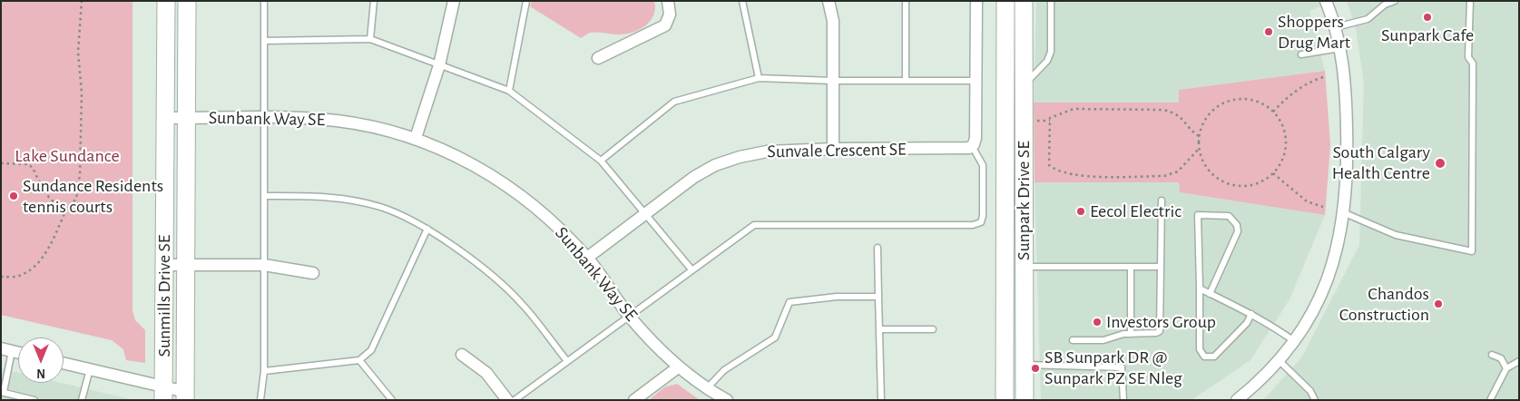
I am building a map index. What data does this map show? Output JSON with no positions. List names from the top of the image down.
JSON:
{
  "streets": {
    "street": [
      "Sunbank Way SE",
      "Sunvale Crescent SE",
      "Sunpark Drive SE",
      "Sunmills Drive SE"
    ]
  },
  "crossings": [
    ["Sunbank Way SE", "Sunvale Crescent SE"],
    ["Sunbank Way SE", "Sunmills Drive SE"]
  ],
  "parks": ["Lake Sundance"],
  "places": [
    "Sunpark Cafe",
    "Shoppers Drug Mart",
    "South Calgary Health Centre",
    "Sundance Residents tennis courts",
    "Eecol Electric",
    "Chandos Construction",
    "Investors Group",
    "SB Sunpark DR @ Sunpark PZ SE Nleg"
  ],
  "north": "bottom"
}
